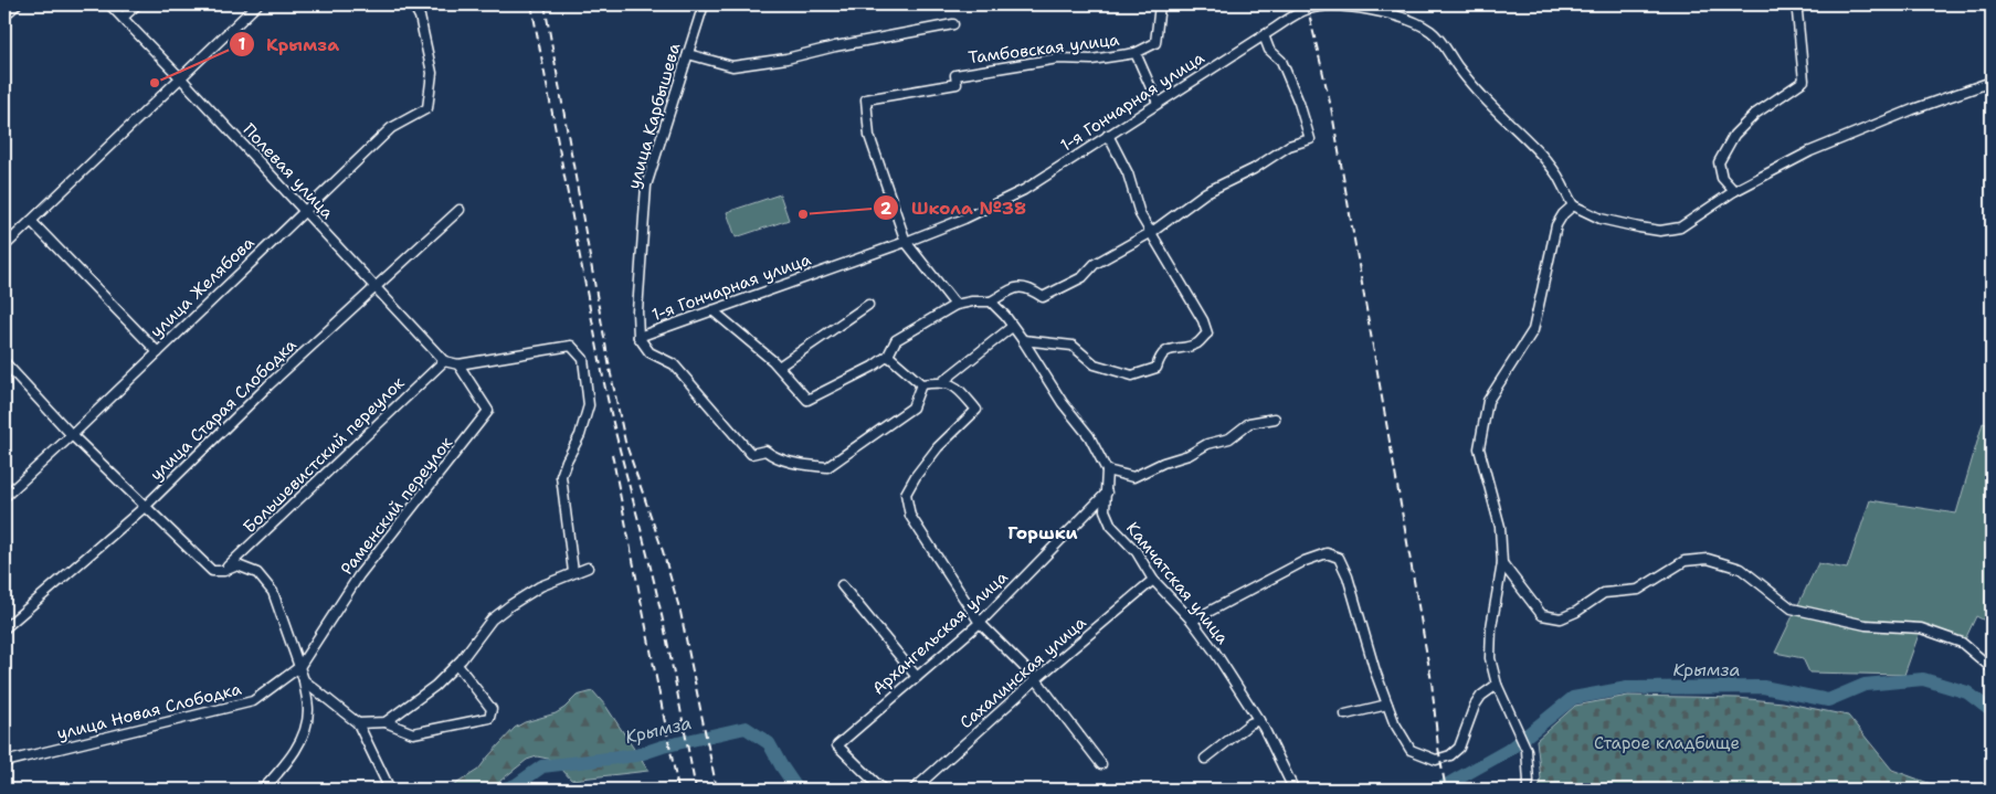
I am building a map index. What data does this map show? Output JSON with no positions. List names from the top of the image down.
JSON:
{
  "streets": {
    "street": [
      "Тамбовская улица",
      "1-я Гончарная улица",
      "улица Карбышева",
      "Полевая улица",
      "улица Желябова",
      "улица Старая Слободка",
      "Большевистский переулок",
      "Раменский переулок",
      "Камчатская улица",
      "Архангельская улица",
      "Сахалинская улица",
      "улица Новая Слободка"
    ]
  },
  "crossings": [
    ["Тамбовская улица", "1-я Гончарная улица"],
    ["1-я Гончарная улица", "улица Карбышева"],
    ["Полевая улица", "улица Желябова"],
    ["Полевая улица", "улица Старая Слободка"],
    ["Полевая улица", "Большевистский переулок"],
    ["Раменский переулок", "улица Новая Слободка"],
    ["Камчатская улица", "Архангельская улица"],
    ["Камчатская улица", "Сахалинская улица"]
  ],
  "districts": ["Горшки"],
  "water": ["Крымза"],
  "parks": ["Старое кладбище"],
  "places": ["Крымза", "Школа №38"]
}
